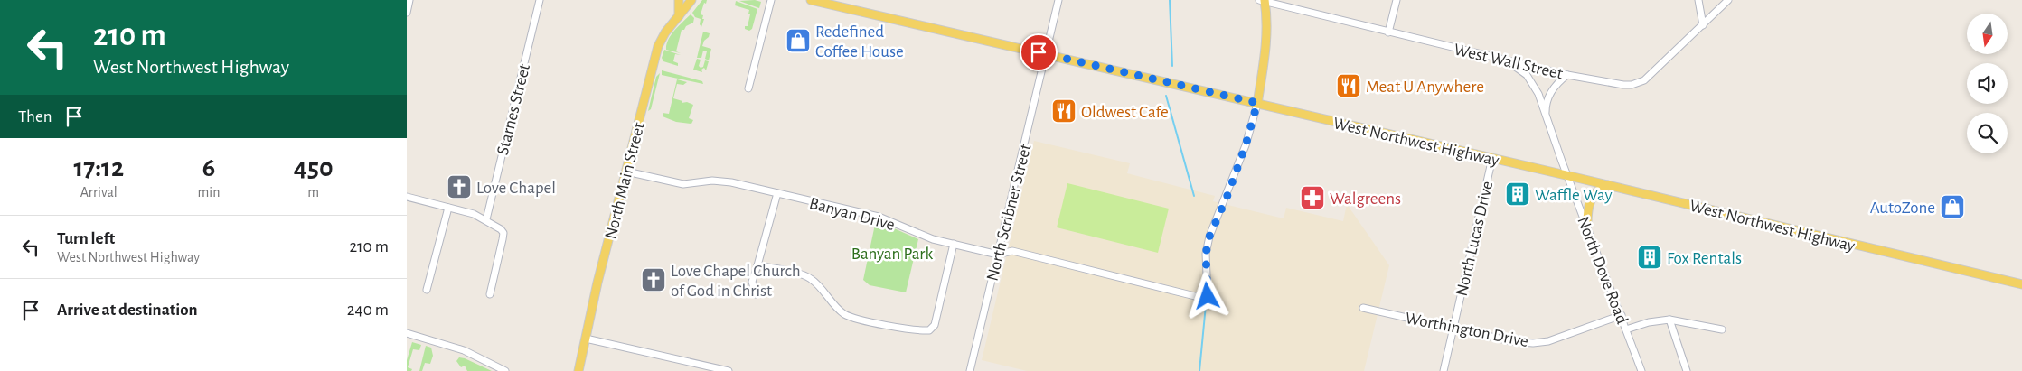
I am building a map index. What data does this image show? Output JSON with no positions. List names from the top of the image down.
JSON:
{
  "streets": {
    "main road": ["West Northwest Highway", "North Main Street"],
    "street": [
      "West Wall Street",
      "Starnes Street",
      "North Scribner Street",
      "Banyan Drive",
      "North Lucas Drive",
      "North Dove Road",
      "Worthington Drive"
    ]
  },
  "crossings": [
    ["West Wall Street", "North Dove Road"],
    ["West Northwest Highway", "North Scribner Street"],
    ["West Northwest Highway", "Banyan Drive"],
    ["West Northwest Highway", "North Lucas Drive"],
    ["West Northwest Highway", "North Dove Road"],
    ["North Main Street", "Banyan Drive"],
    ["North Scribner Street", "Banyan Drive"],
    ["North Lucas Drive", "Worthington Drive"],
    ["North Dove Road", "Worthington Drive"]
  ],
  "parks": ["Banyan Park"],
  "places": {
    "shop": ["Redefined Coffee House", "AutoZone"],
    "restaurant": ["Meat U Anywhere", "Oldwest Cafe"],
    "church": ["Love Chapel", "Love Chapel Church of God in Christ"],
    "building": ["Waffle Way", "Fox Rentals"],
    "pharmacy": ["Walgreens"]
  },
  "north": "bottom",
  "page": {
    "turn": ["210 m", "West Northwest Highway"],
    "then": "Then",
    "eta": [
      "17:12",
      "Arrival",
      "6",
      "min",
      "450",
      "m"
    ],
    "list": [
      {
        "name": "Turn left",
        "note": "West Northwest Highway",
        "value": "210 m"
      },
      {
        "name": "Arrive at destination",
        "value": "240 m"
      }
    ]
  }
}
